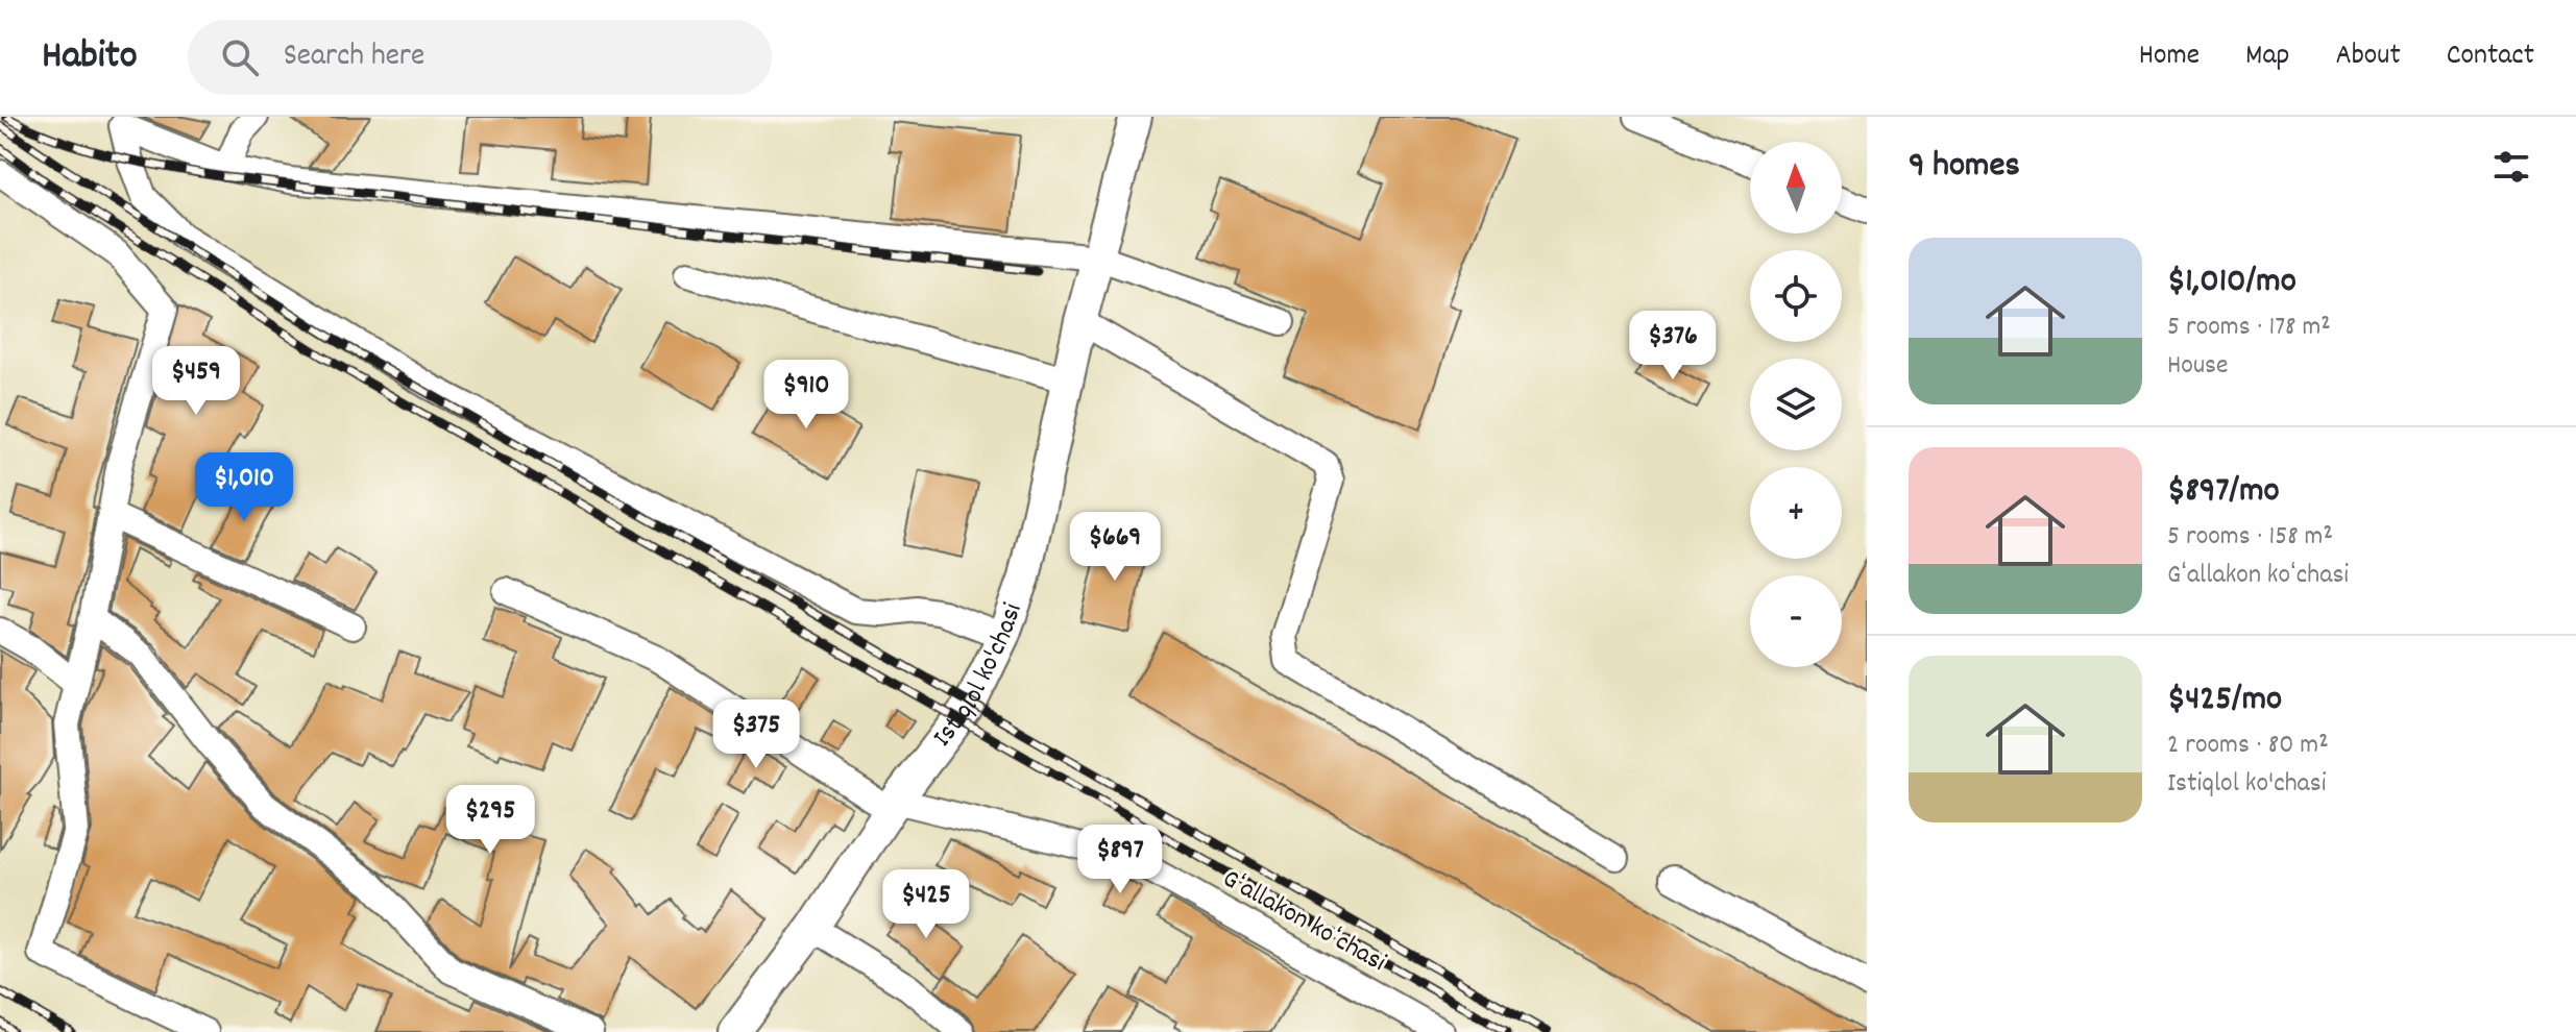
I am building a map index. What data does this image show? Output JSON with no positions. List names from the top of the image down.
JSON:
{
  "streets": {
    "main road": ["Istiqlol ko'chasi"],
    "street": ["Gʻallakon koʻchasi"]
  },
  "crossings": [
    ["Istiqlol ko'chasi", "Gʻallakon koʻchasi"]
  ],
  "north": "top",
  "page": {
    "header": "Habito",
    "search": "Search here",
    "nav": [
      "Home",
      "Map",
      "About",
      "Contact"
    ],
    "heading": "9 homes",
    "map_buttons": ["+", "−"],
    "list": [
      {
        "name": "$1,010/mo",
        "note": "5 rooms · 178 m² · House"
      },
      {
        "name": "$897/mo",
        "note": "5 rooms · 158 m² · Gʻallakon koʻchasi"
      },
      {
        "name": "$425/mo",
        "note": "2 rooms · 80 m² · Istiqlol ko'chasi"
      }
    ],
    "price": [
      "$376",
      "$459",
      "$910",
      "$1,010",
      "$669",
      "$375",
      "$295",
      "$897",
      "$425"
    ]
  }
}
